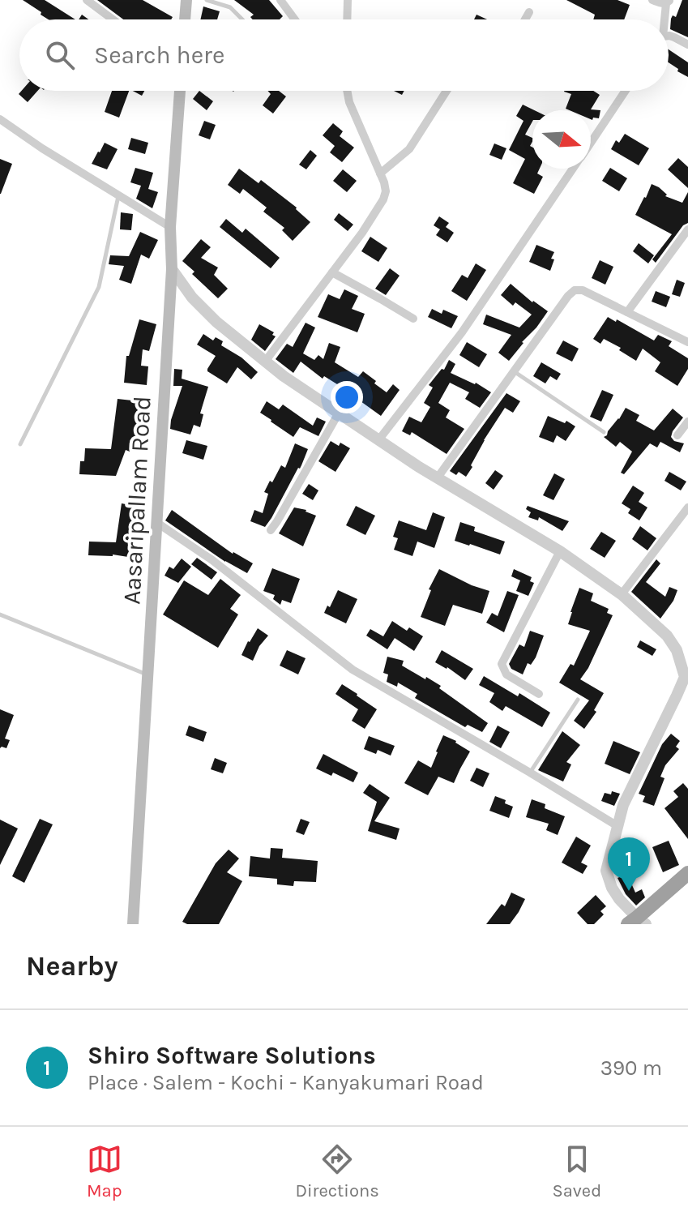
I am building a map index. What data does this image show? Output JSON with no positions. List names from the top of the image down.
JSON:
{
  "streets": {
    "main road": ["Aasaripallam Road"]
  },
  "north": "right",
  "page": {
    "search": "Search here",
    "pins": "1",
    "heading": "Nearby",
    "list": [
      {
        "mark": "1",
        "name": "Shiro Software Solutions",
        "note": "Place · Salem - Kochi - Kanyakumari Road",
        "value": "390 m"
      }
    ],
    "nav": ["Map", "Directions", "Saved"]
  }
}
